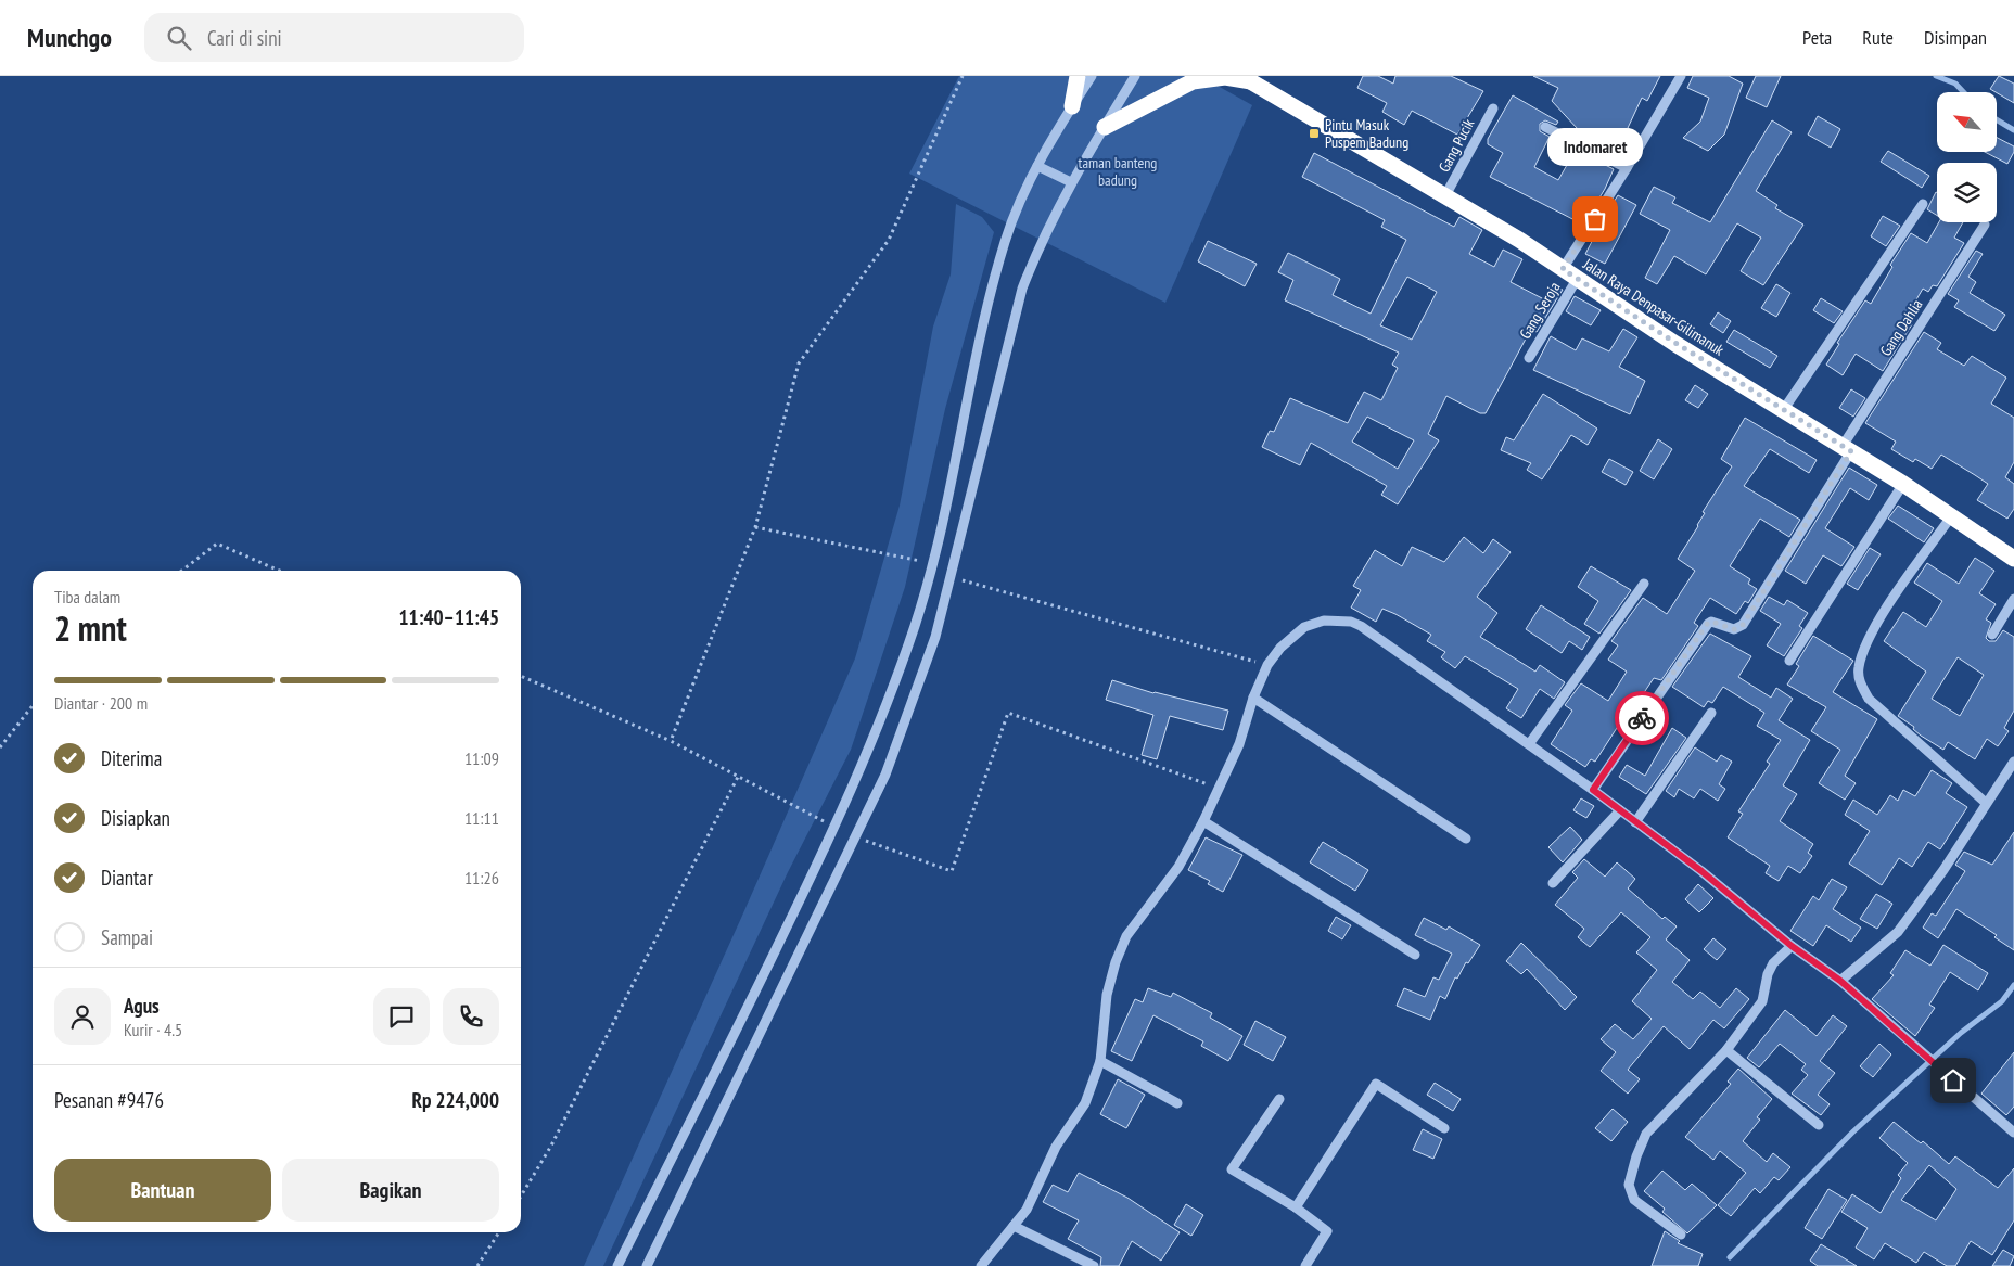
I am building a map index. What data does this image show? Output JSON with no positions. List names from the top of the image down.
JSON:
{
  "streets": {
    "highway": ["Jalan Raya Denpasar-Gilimanuk"],
    "street": ["Gang Pucik", "Gang Seroja", "Gang Dahlia"]
  },
  "crossings": [
    ["Gang Pucik", "Jalan Raya Denpasar-Gilimanuk"],
    ["Jalan Raya Denpasar-Gilimanuk", "Gang Seroja"],
    ["Jalan Raya Denpasar-Gilimanuk", "Gang Dahlia"]
  ],
  "parks": ["taman banteng badung"],
  "places": {
    "transit": ["Pintu Masuk Puspem Badung"],
    "other": ["Indomaret"]
  },
  "north": "top left",
  "page": {
    "header": "Munchgo",
    "search": "Cari di sini",
    "nav": ["Peta", "Rute", "Disimpan"],
    "bubble": "Indomaret",
    "heading": ["2 mnt", "Tiba dalam", "11:40–11:45"],
    "panel": [
      "Agus",
      "Kurir · 4.5",
      "Pesanan #9476",
      "Rp 224,000"
    ],
    "bar": "Diantar · 200 m",
    "list": [
      ["Diterima", "11:09"],
      ["Disiapkan", "11:11"],
      ["Diantar", "11:26"],
      "Sampai"
    ],
    "buttons": ["Bantuan", "Bagikan"]
  }
}
